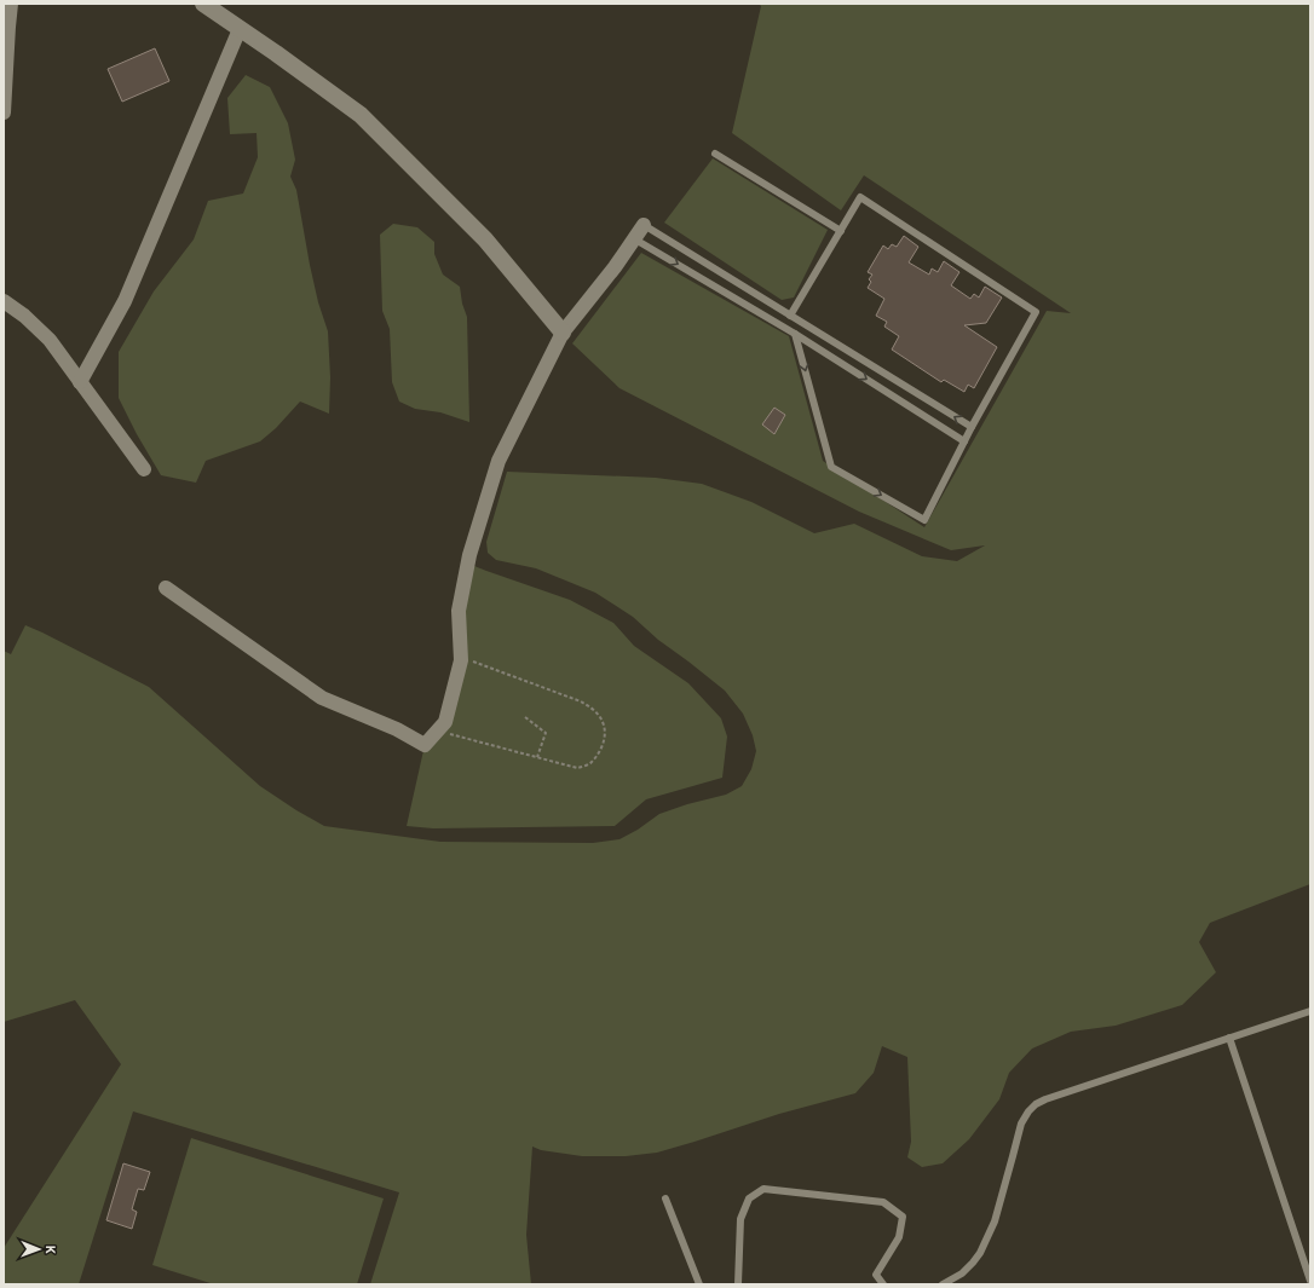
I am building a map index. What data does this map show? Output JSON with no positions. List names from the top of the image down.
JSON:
{
  "north": "right"
}
